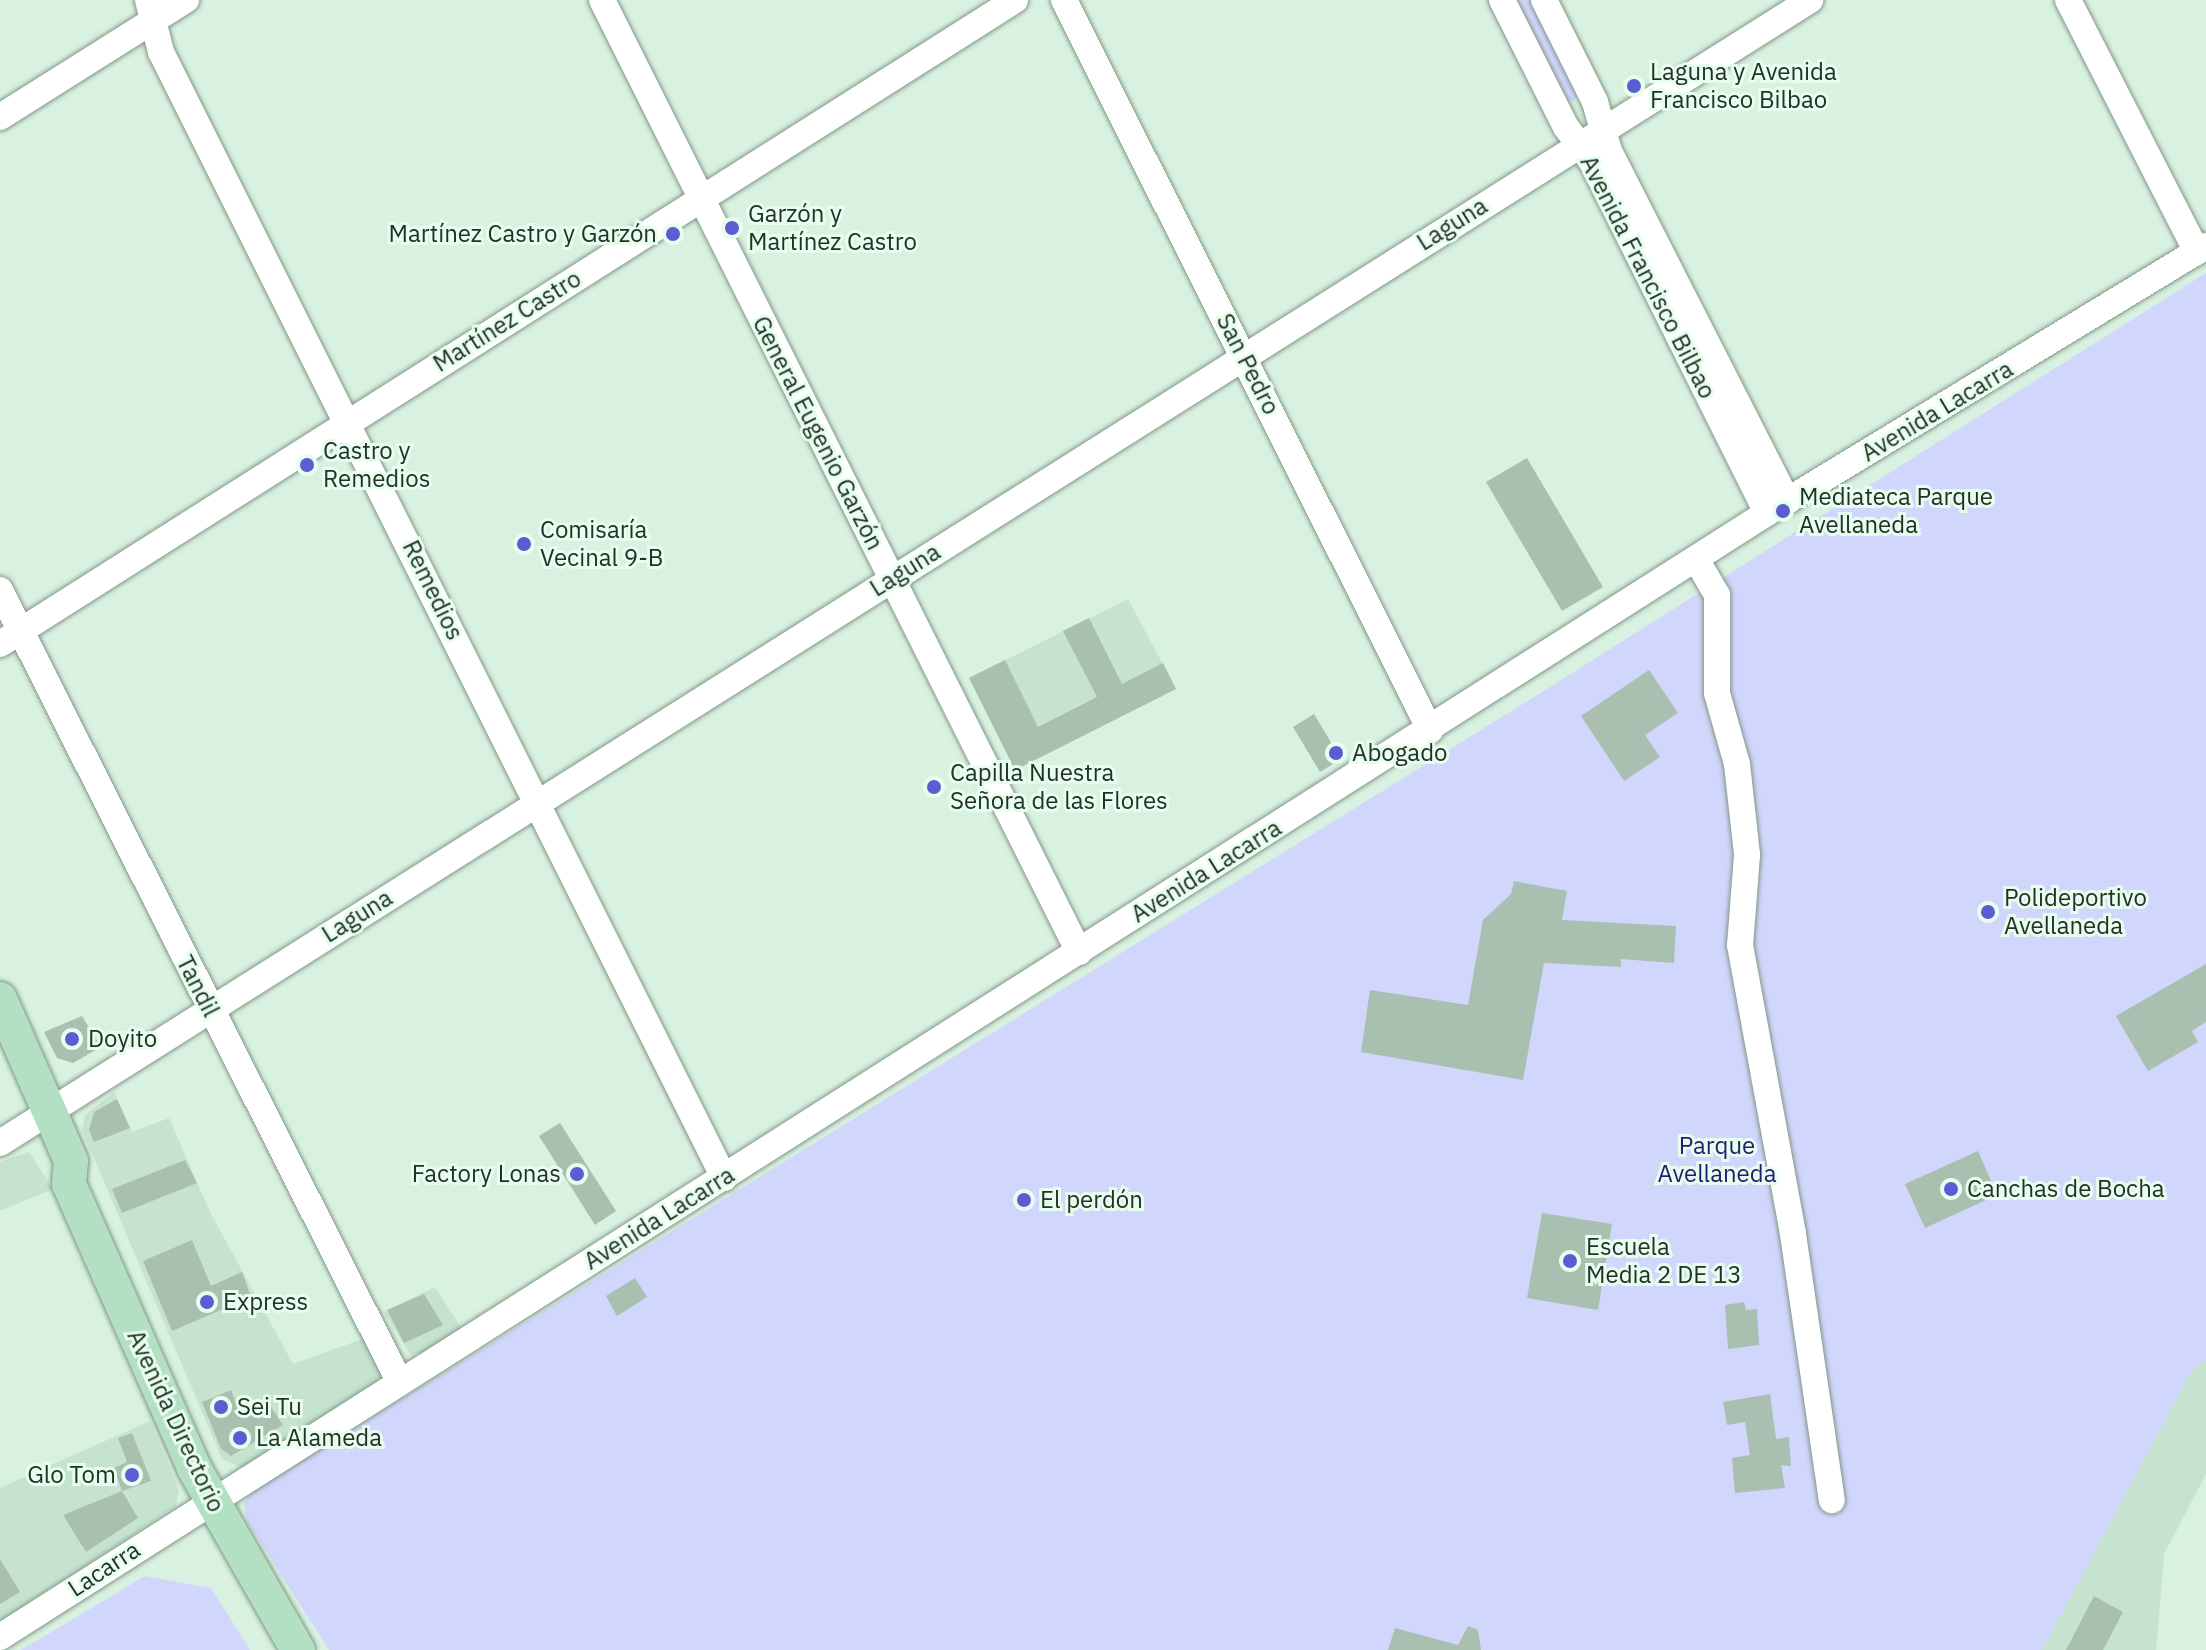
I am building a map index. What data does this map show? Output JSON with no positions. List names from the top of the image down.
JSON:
{
  "streets": {
    "main road": ["Avenida Directorio"],
    "street": [
      "Laguna",
      "Avenida Francisco Bilbao",
      "Martínez Castro",
      "San Pedro",
      "Avenida Lacarra",
      "General Eugenio Garzón",
      "Remedios",
      "Tandil",
      "Lacarra"
    ]
  },
  "crossings": [
    ["Laguna", "Avenida Francisco Bilbao"],
    ["Laguna", "San Pedro"],
    ["Laguna", "General Eugenio Garzón"],
    ["Laguna", "Remedios"],
    ["Laguna", "Tandil"],
    ["Laguna", "Avenida Directorio"],
    ["Avenida Francisco Bilbao", "Avenida Lacarra"],
    ["Martínez Castro", "General Eugenio Garzón"],
    ["Martínez Castro", "Remedios"],
    ["Martínez Castro", "Tandil"],
    ["San Pedro", "Avenida Lacarra"],
    ["Avenida Lacarra", "General Eugenio Garzón"],
    ["Avenida Lacarra", "Remedios"],
    ["Avenida Lacarra", "Tandil"],
    ["Avenida Lacarra", "Avenida Directorio"],
    ["Avenida Lacarra", "Lacarra"],
    ["Avenida Directorio", "Lacarra"]
  ],
  "parks": ["Parque Avellaneda"],
  "places": [
    "Laguna y Avenida Francisco Bilbao",
    "Garzón y Martínez Castro",
    "Martínez Castro y Garzón",
    "Castro y Remedios",
    "Mediateca Parque Avellaneda",
    "Comisaría Vecinal 9-B",
    "Abogado",
    "Capilla Nuestra Señora de las Flores",
    "Polideportivo Avellaneda",
    "Doyito",
    "Factory Lonas",
    "Canchas de Bocha",
    "El perdón",
    "Escuela Media 2 DE 13",
    "Express",
    "Sei Tu",
    "La Alameda",
    "Glo Tom"
  ]
}
